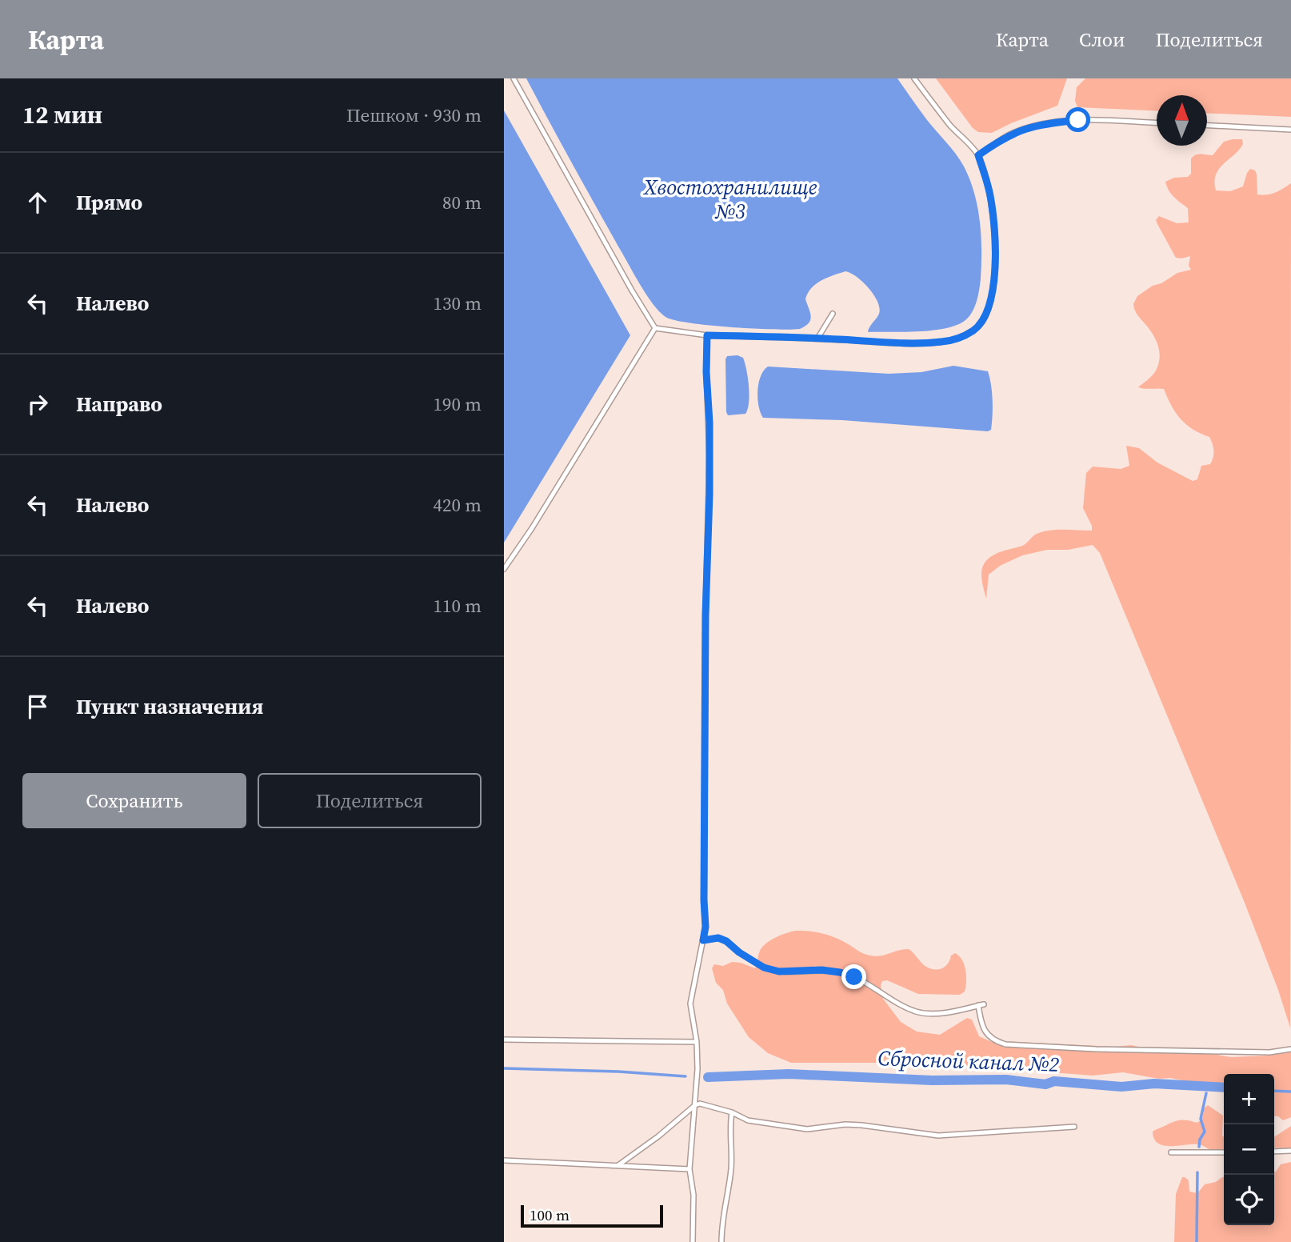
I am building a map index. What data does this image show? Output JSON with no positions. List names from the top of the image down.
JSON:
{
  "water": ["Хвостохранилище №3", "Сбросной канал №2"],
  "scale_bar": "100 m",
  "north": "top",
  "page": {
    "header": "Карта",
    "nav": ["Карта", "Слои", "Поделиться"],
    "heading": ["12 мин", "Пешком · 930 m"],
    "list": [
      ["Прямо", "80 m"],
      ["Налево", "130 m"],
      ["Направо", "190 m"],
      ["Налево", "420 m"],
      ["Налево", "110 m"],
      "Пункт назначения"
    ],
    "buttons": ["Сохранить", "Поделиться"],
    "map_buttons": ["+", "−"],
    "scale": "100 m"
  }
}
